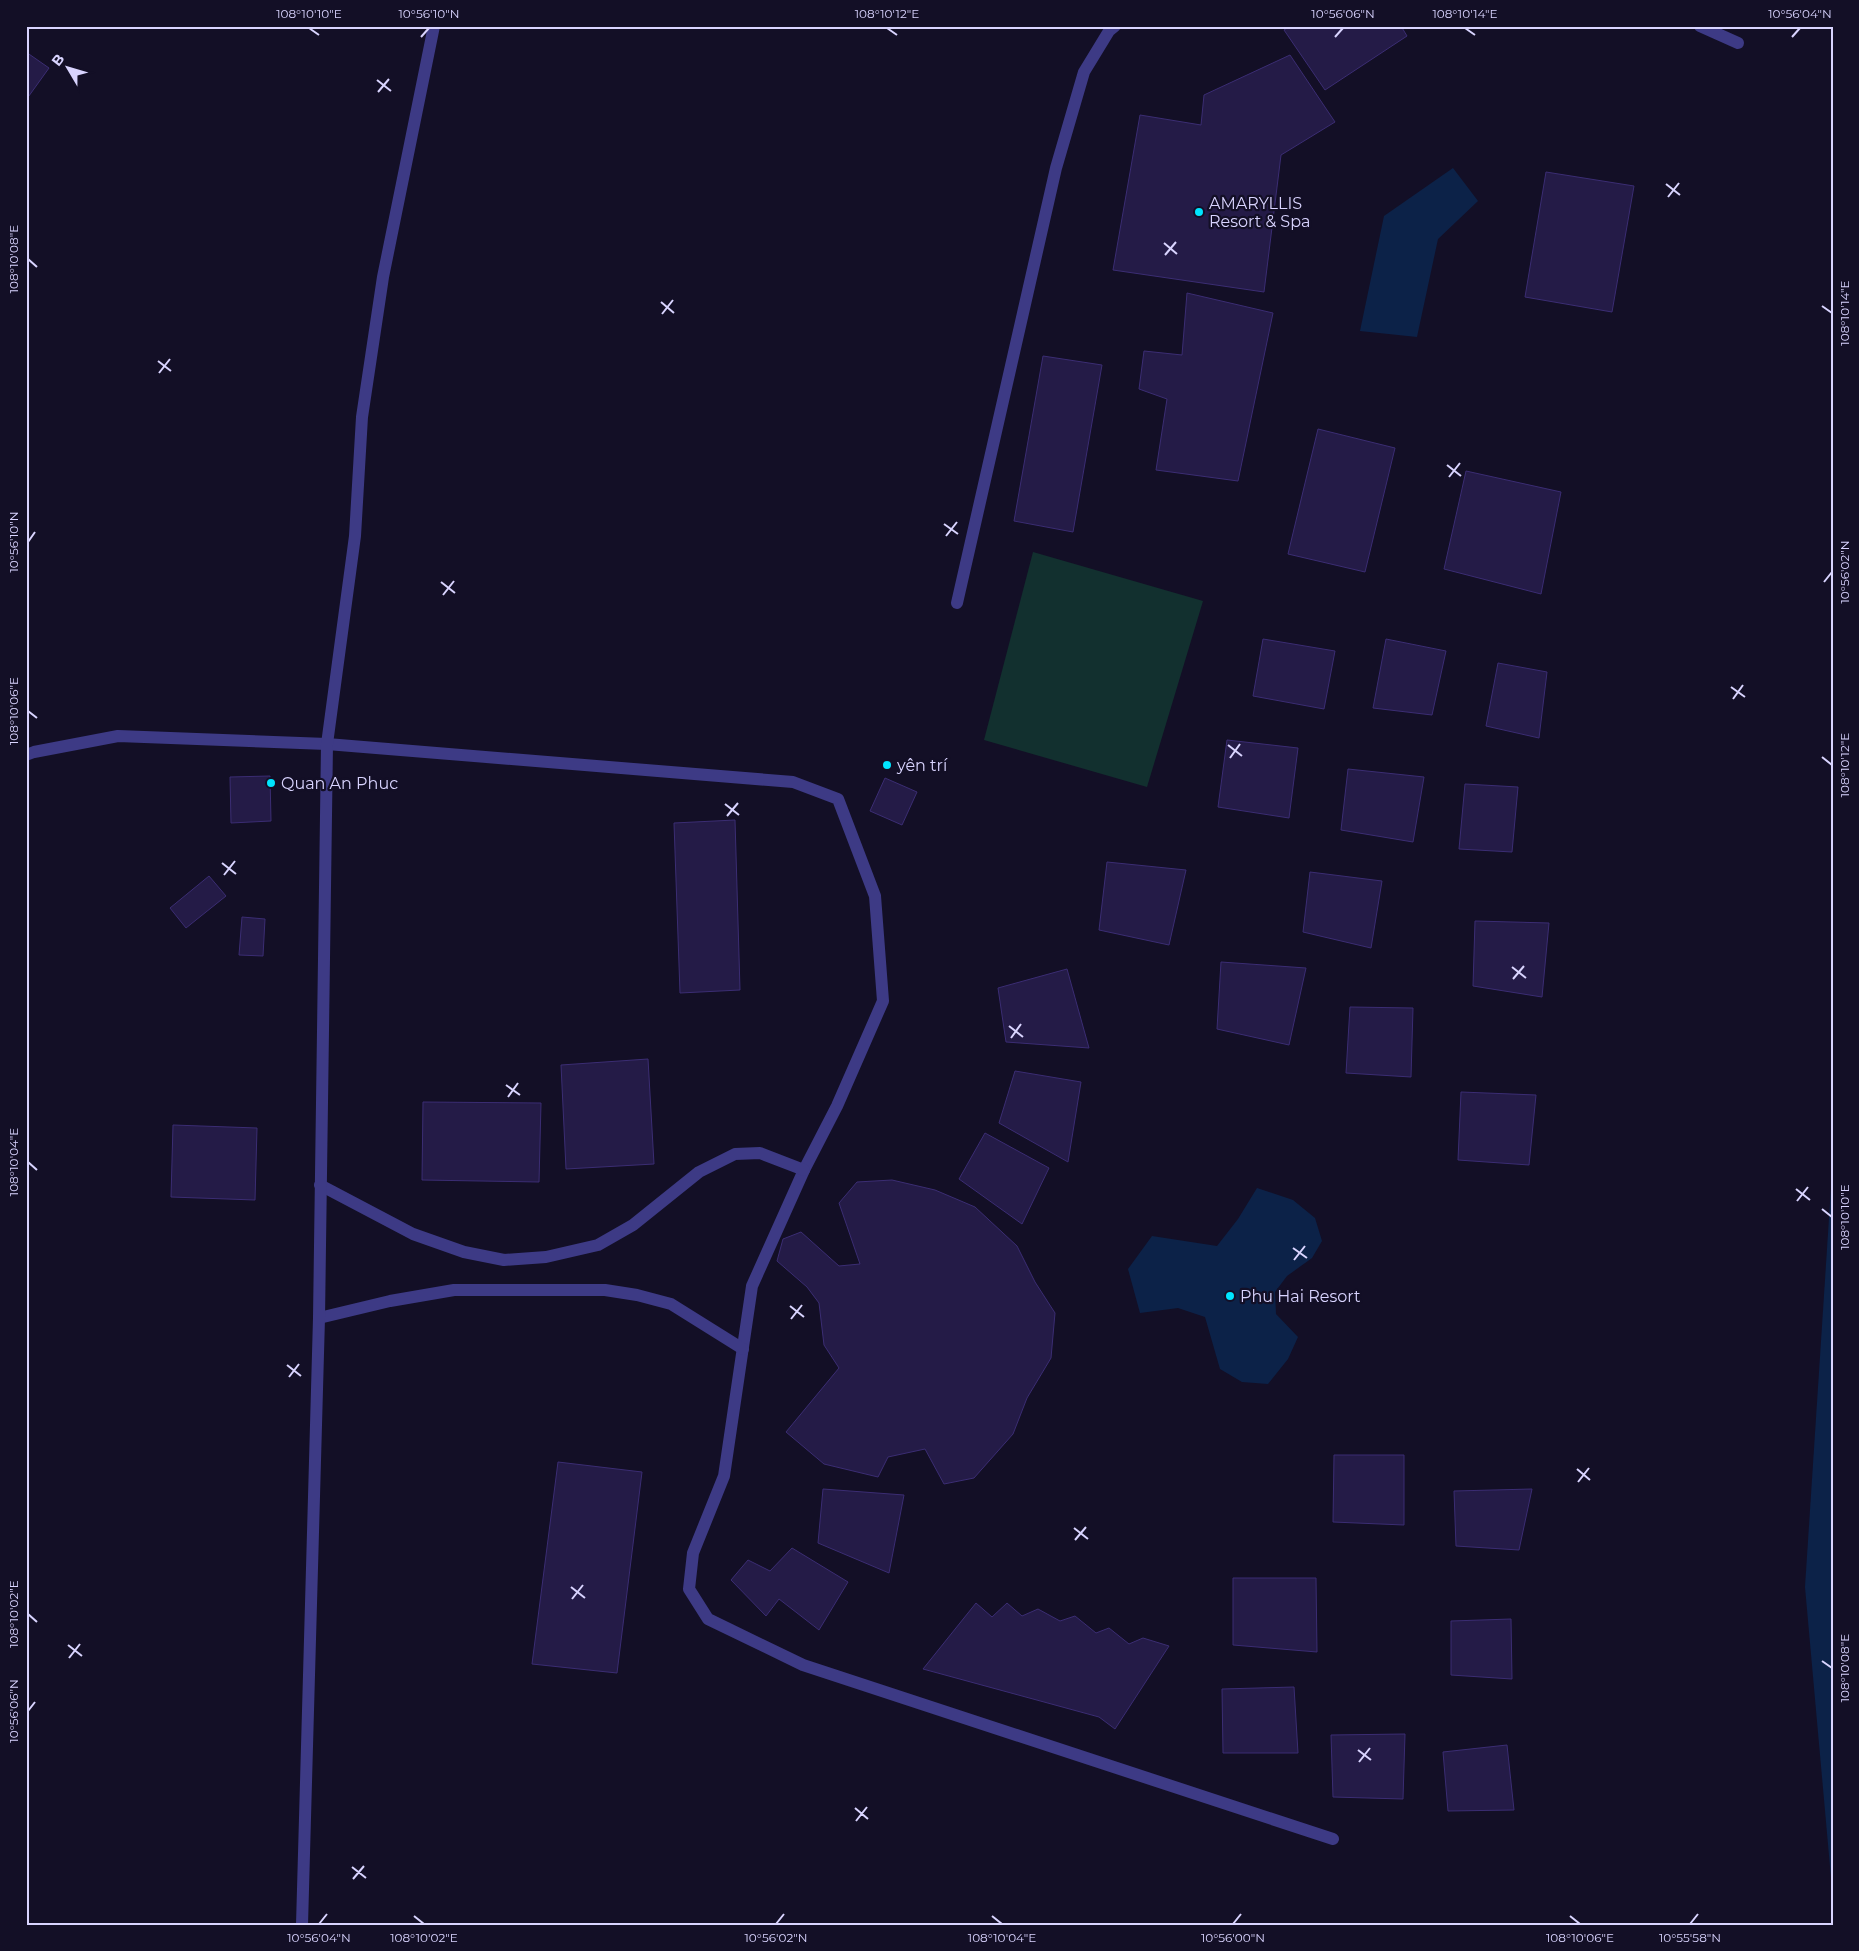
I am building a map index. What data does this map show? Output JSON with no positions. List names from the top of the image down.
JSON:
{
  "places": [
    "AMARYLLIS Resort & Spa",
    "yên trí",
    "Quan An Phuc",
    "Phu Hai Resort"
  ],
  "north": "top left",
  "coordinates": [
    "108°10'10\"E",
    "10°56'10\"N",
    "108°10'12\"E",
    "10°56'06\"N",
    "108°10'14\"E",
    "10°56'04\"N",
    "108°10'08\"E",
    "10°56'02\"N",
    "108°10'06\"E",
    "108°10'04\"E",
    "108°10'02\"E",
    "10°56'00\"N",
    "10°55'58\"N"
  ]
}
